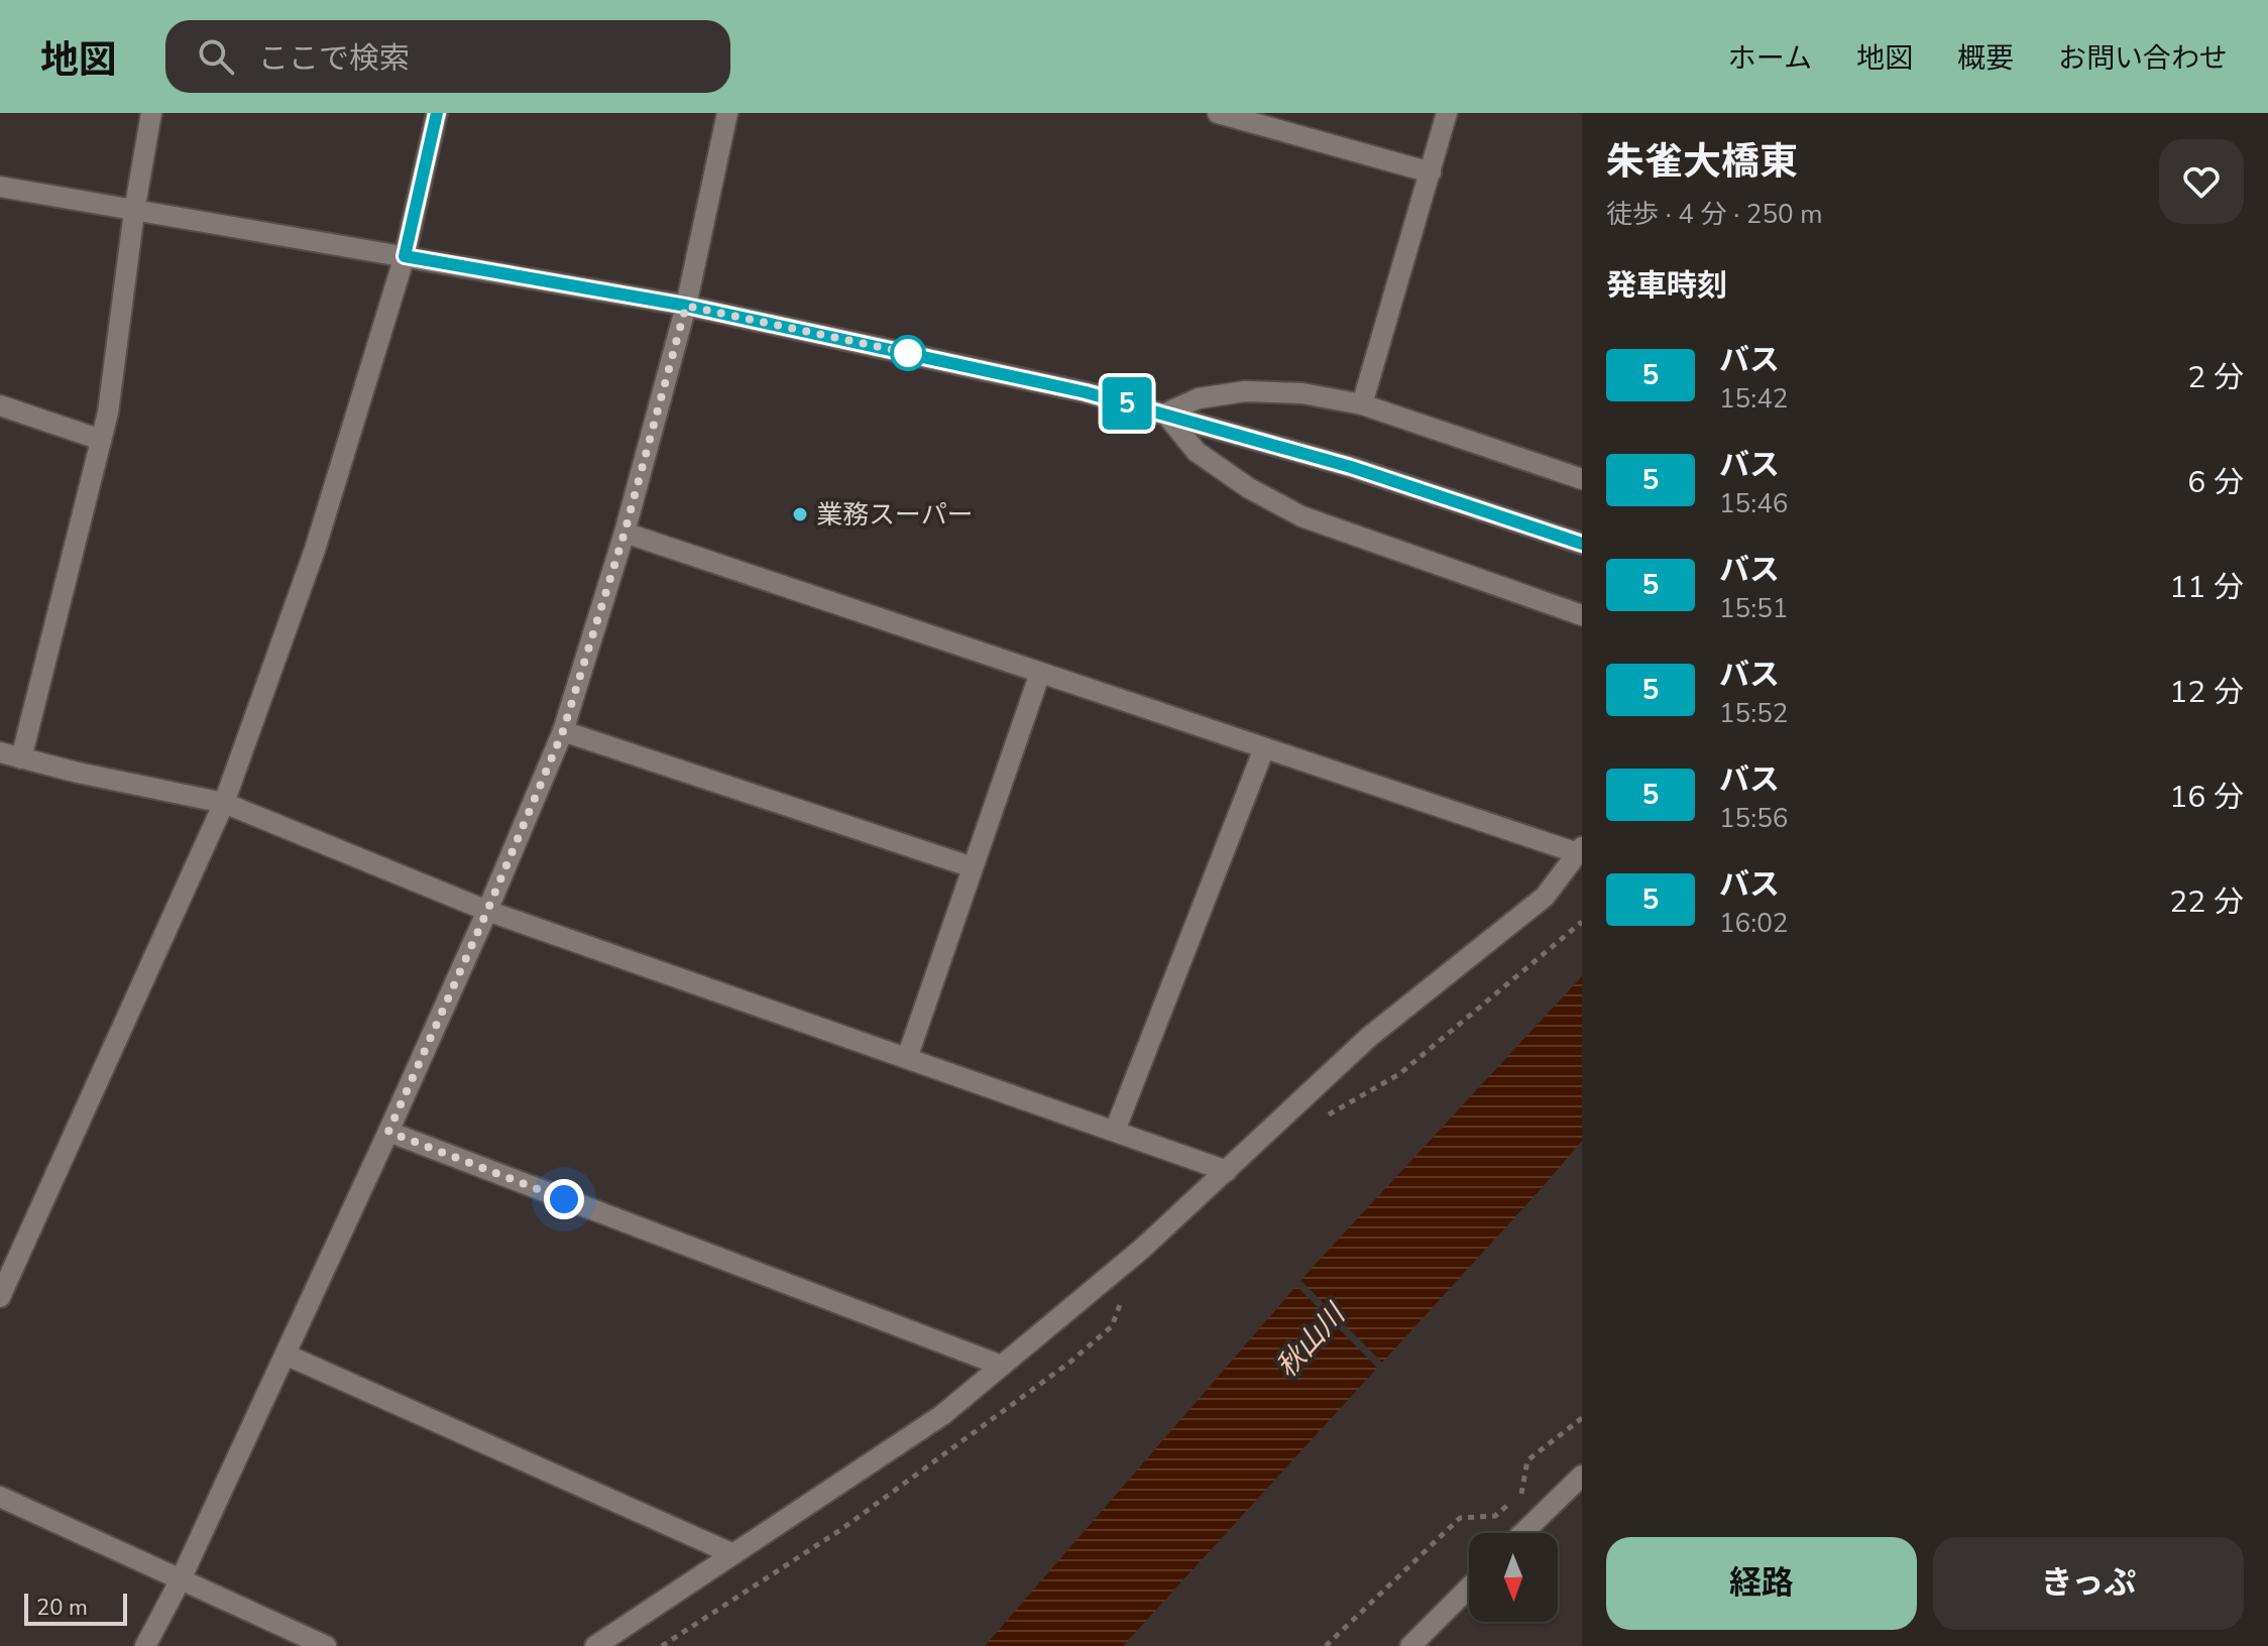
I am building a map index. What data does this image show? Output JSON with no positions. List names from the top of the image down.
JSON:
{
  "water": ["秋山川"],
  "places": ["業務スーパー"],
  "lines": ["bus line 5"],
  "scale_bar": "20 m",
  "north": "bottom",
  "page": {
    "header": "地図",
    "search": "ここで検索",
    "nav": [
      "ホーム",
      "地図",
      "概要",
      "お問い合わせ"
    ],
    "on_map": "5",
    "heading": [
      ["朱雀大橋東", "徒歩 · 4 分 · 250 m"],
      "発車時刻"
    ],
    "list": [
      {
        "mark": "5",
        "name": "バス",
        "note": "15:42",
        "value": "2 分"
      },
      {
        "mark": "5",
        "name": "バス",
        "note": "15:46",
        "value": "6 分"
      },
      {
        "mark": "5",
        "name": "バス",
        "note": "15:51",
        "value": "11 分"
      },
      {
        "mark": "5",
        "name": "バス",
        "note": "15:52",
        "value": "12 分"
      },
      {
        "mark": "5",
        "name": "バス",
        "note": "15:56",
        "value": "16 分"
      },
      {
        "mark": "5",
        "name": "バス",
        "note": "16:02",
        "value": "22 分"
      }
    ],
    "buttons": ["経路", "きっぷ"],
    "scale": "20 m"
  }
}
